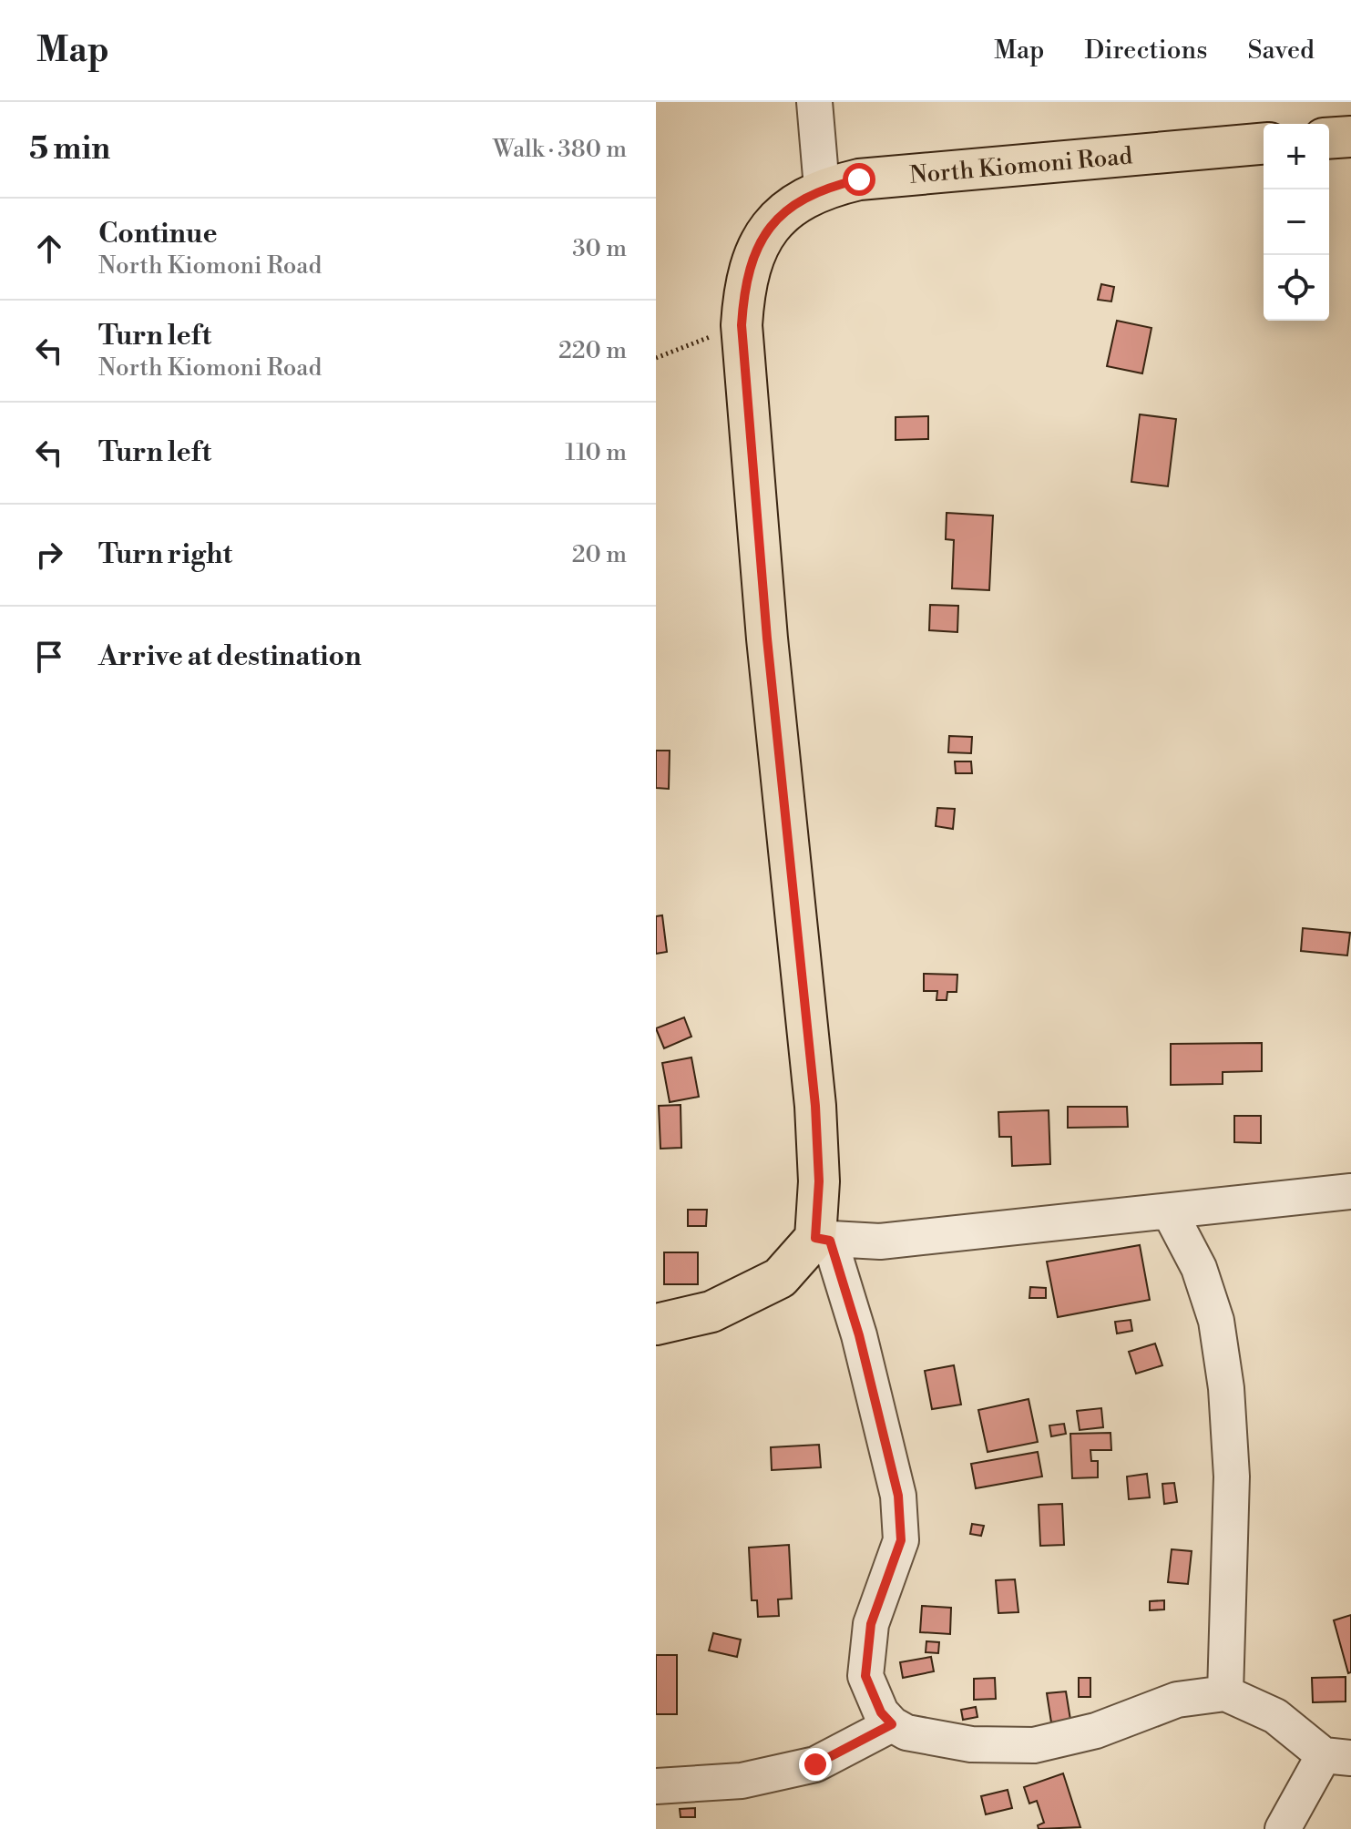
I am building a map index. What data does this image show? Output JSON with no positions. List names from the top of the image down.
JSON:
{
  "streets": {
    "main road": ["North Kiomoni Road"]
  },
  "page": {
    "header": "Map",
    "nav": ["Map", "Directions", "Saved"],
    "heading": ["5 min", "Walk · 380 m"],
    "map_buttons": ["+", "−"],
    "list": [
      ["Continue", "North Kiomoni Road", "30 m"],
      ["Turn left", "North Kiomoni Road", "220 m"],
      ["Turn left", "110 m"],
      ["Turn right", "20 m"],
      "Arrive at destination"
    ]
  }
}
